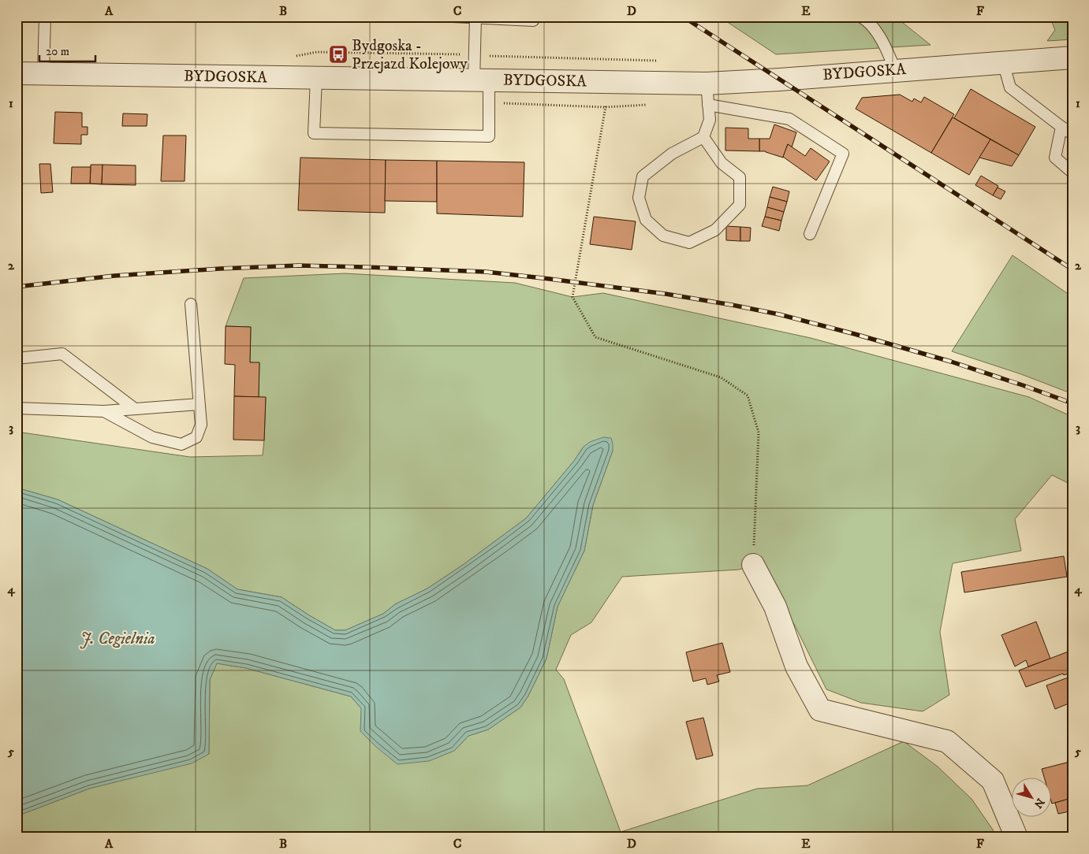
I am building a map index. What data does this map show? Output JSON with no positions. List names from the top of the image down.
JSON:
{
  "streets": {
    "street": ["BYDGOSKA"]
  },
  "water": ["J. Cegielnia"],
  "places": {
    "bus stop": ["Bydgoska - Przejazd Kolejowy"]
  },
  "scale_bar": "20 m",
  "north": "bottom right",
  "grid": {
    "columns": [
      "A",
      "B",
      "C",
      "D",
      "E",
      "F"
    ],
    "rows": [
      "1",
      "2",
      "3",
      "4",
      "5"
    ]
  }
}
